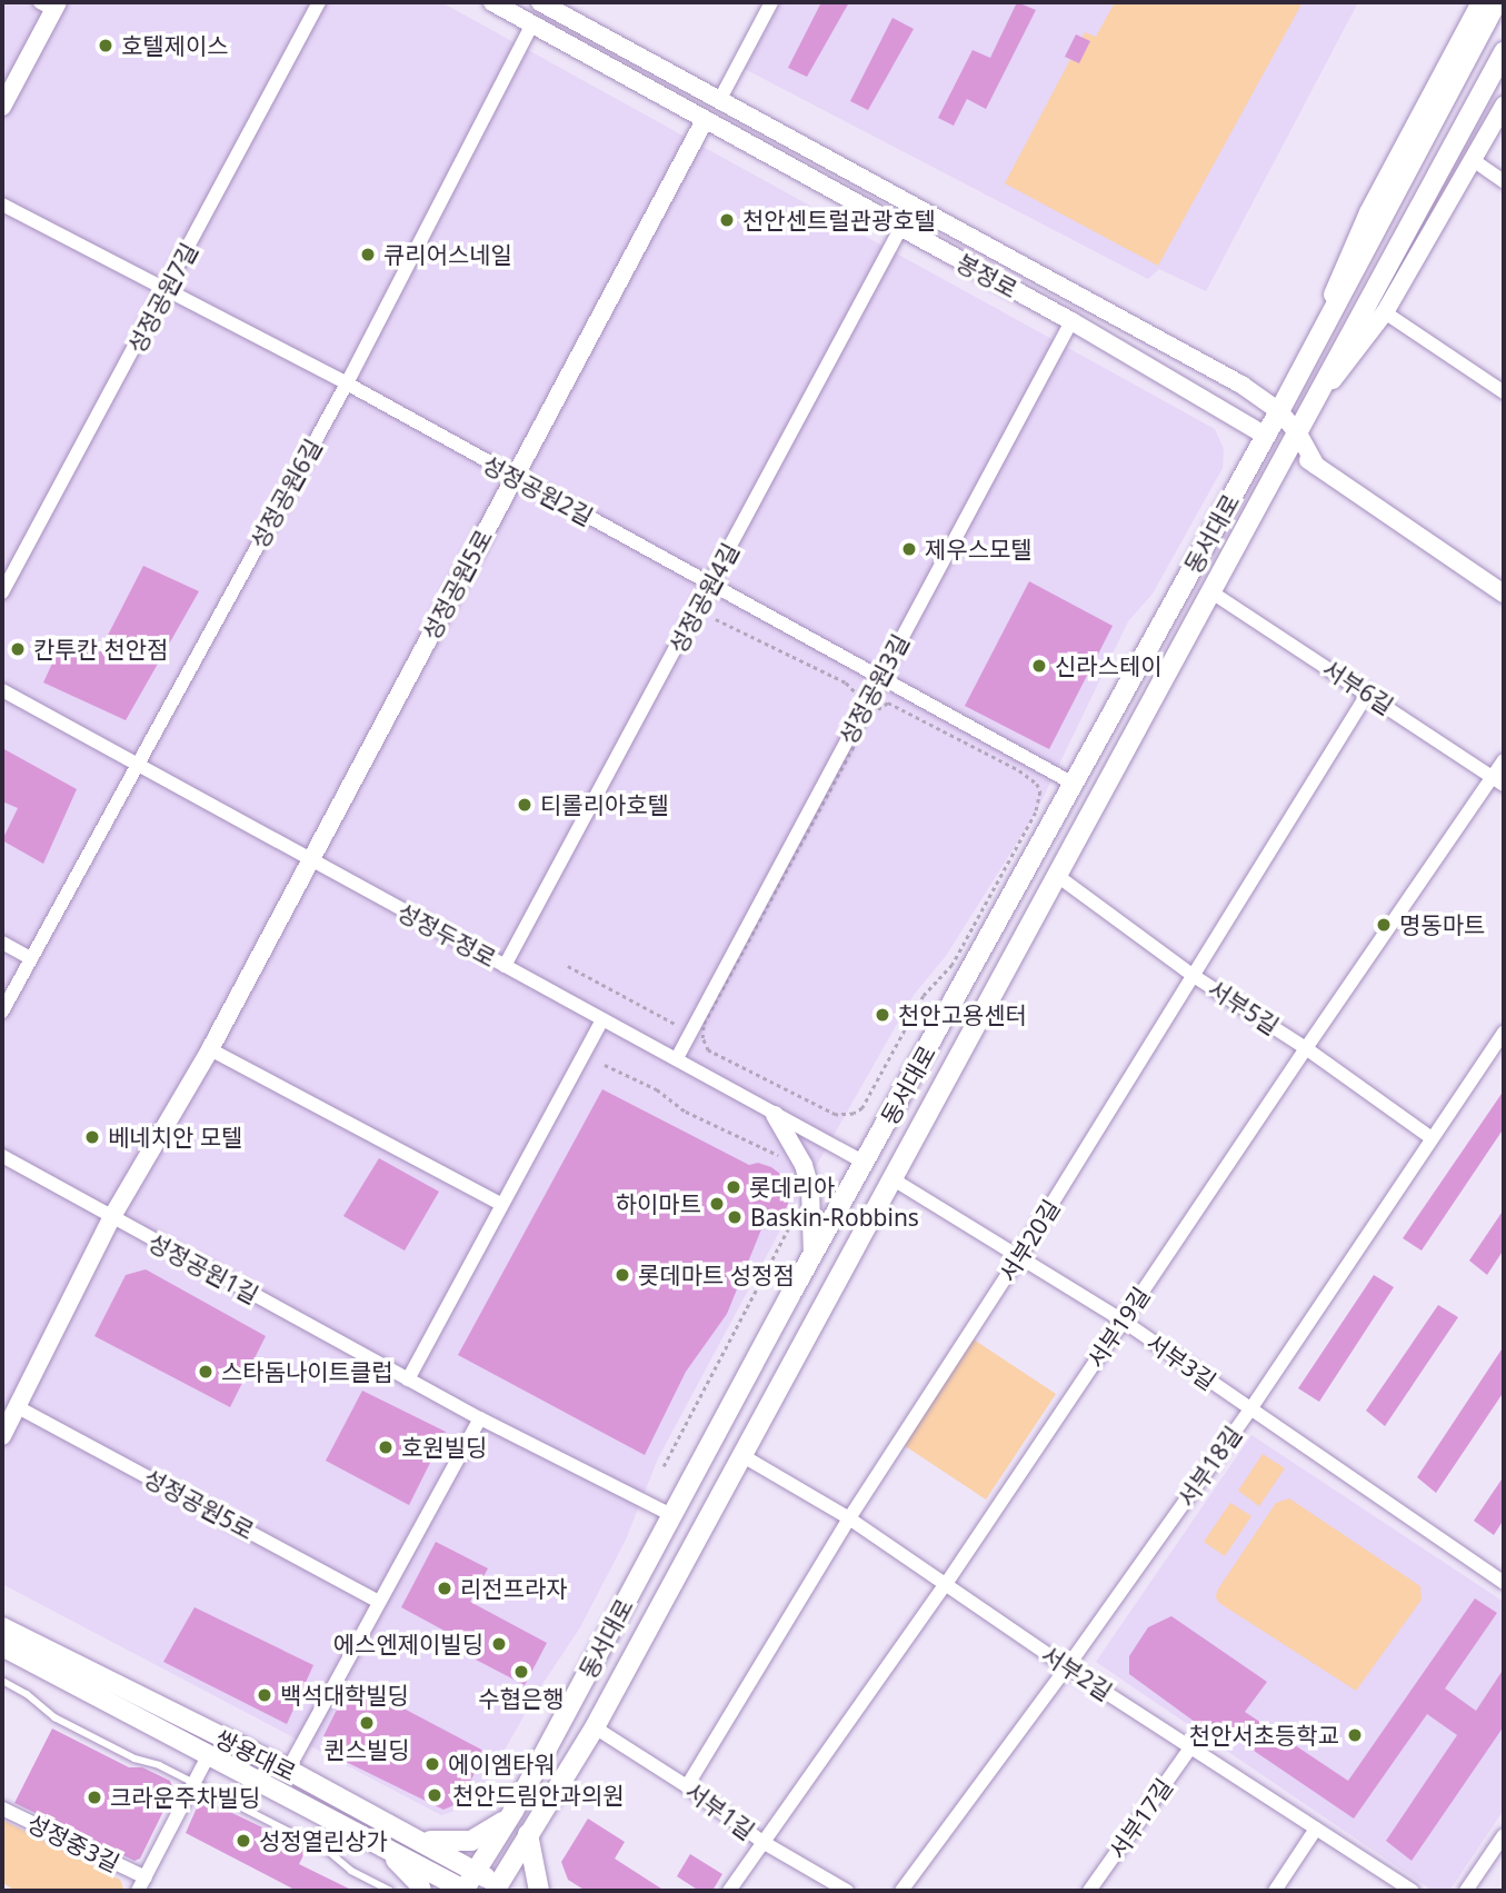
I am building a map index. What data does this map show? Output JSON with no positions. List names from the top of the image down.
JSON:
{
  "streets": {
    "main road": [
      "봉정로",
      "동서대로",
      "성정두정로",
      "쌍용대로"
    ],
    "street": [
      "성정공원7길",
      "성정공원2길",
      "성정공원6길",
      "성정공원5로",
      "성정공원4길",
      "서부6길",
      "성정공원3길",
      "서부5길",
      "서부20길",
      "성정공원1길",
      "서부19길",
      "서부3길",
      "서부18길",
      "서부2길",
      "서부1길",
      "서부17길",
      "성정중3길"
    ]
  },
  "crossings": [
    ["봉정로", "성정공원6길"],
    ["봉정로", "동서대로"],
    ["봉정로", "성정공원5로"],
    ["봉정로", "성정공원4길"],
    ["봉정로", "성정공원3길"],
    ["성정공원7길", "성정공원2길"],
    ["성정공원2길", "성정공원6길"],
    ["성정공원2길", "동서대로"],
    ["성정공원2길", "성정공원5로"],
    ["성정공원2길", "성정공원4길"],
    ["성정공원2길", "성정공원3길"],
    ["성정공원6길", "성정두정로"],
    ["동서대로", "서부6길"],
    ["동서대로", "성정두정로"],
    ["동서대로", "서부5길"],
    ["동서대로", "성정공원1길"],
    ["동서대로", "서부3길"],
    ["동서대로", "서부2길"],
    ["동서대로", "쌍용대로"],
    ["동서대로", "서부1길"],
    ["성정공원5로", "성정두정로"],
    ["성정공원5로", "성정공원1길"],
    ["성정공원4길", "성정두정로"],
    ["서부6길", "서부20길"],
    ["서부6길", "서부19길"],
    ["성정공원3길", "성정두정로"],
    ["성정두정로", "서부3길"],
    ["서부5길", "서부20길"],
    ["서부5길", "서부19길"],
    ["서부5길", "서부18길"],
    ["서부20길", "서부3길"],
    ["서부20길", "서부2길"],
    ["서부20길", "서부1길"],
    ["서부19길", "서부3길"],
    ["서부19길", "서부2길"],
    ["서부19길", "서부1길"],
    ["서부3길", "서부18길"],
    ["서부18길", "서부2길"],
    ["서부2길", "서부17길"]
  ],
  "places": [
    "호텔제이스",
    "천안센트럴관광호텔",
    "큐리어스네일",
    "제우스모텔",
    "칸투칸 천안점",
    "신라스테이",
    "티롤리아호텔",
    "명동마트",
    "천안고용센터",
    "베네치안 모텔",
    "롯데리아",
    "하이마트",
    "Baskin-Robbins",
    "롯데마트 성정점",
    "스타돔나이트클럽",
    "호원빌딩",
    "리전프라자",
    "에스엔제이빌딩",
    "수협은행",
    "백석대학빌딩",
    "퀸스빌딩",
    "천안서초등학교",
    "에이엠타워",
    "천안드림안과의원",
    "크라운주차빌딩",
    "성정열린상가"
  ]
}
